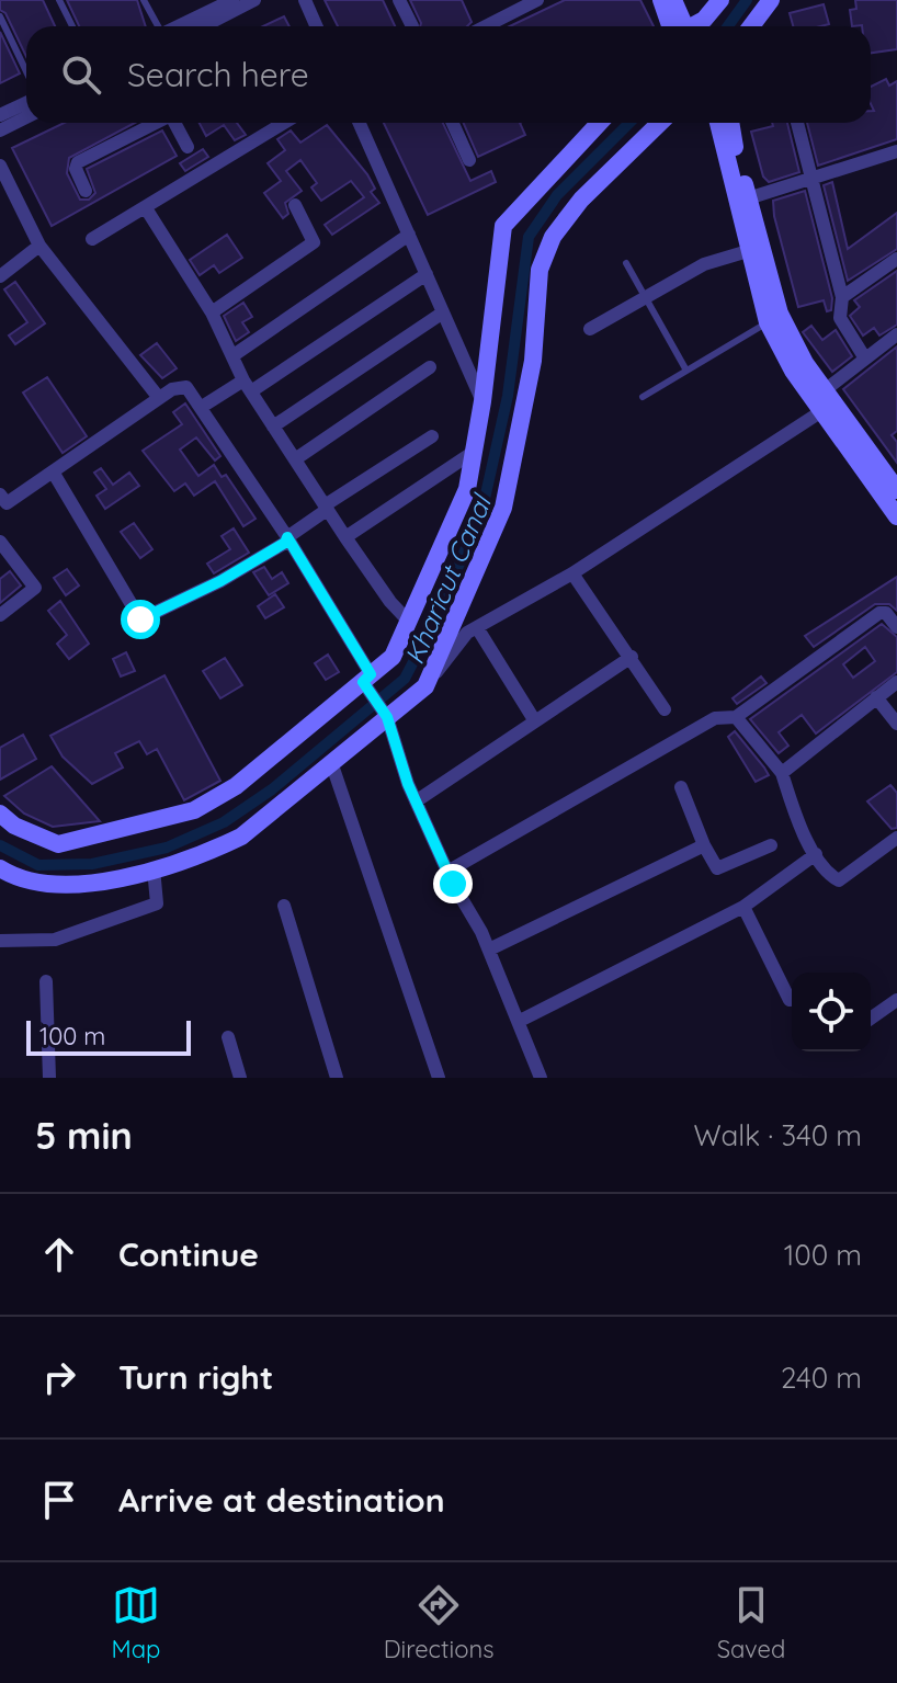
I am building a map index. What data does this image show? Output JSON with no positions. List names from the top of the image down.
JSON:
{
  "water": ["Kharicut Canal"],
  "scale_bar": "100 m",
  "page": {
    "search": "Search here",
    "scale": "100 m",
    "heading": ["5 min", "Walk · 340 m"],
    "list": [
      ["Continue", "100 m"],
      ["Turn right", "240 m"],
      "Arrive at destination"
    ],
    "nav": ["Map", "Directions", "Saved"]
  }
}
